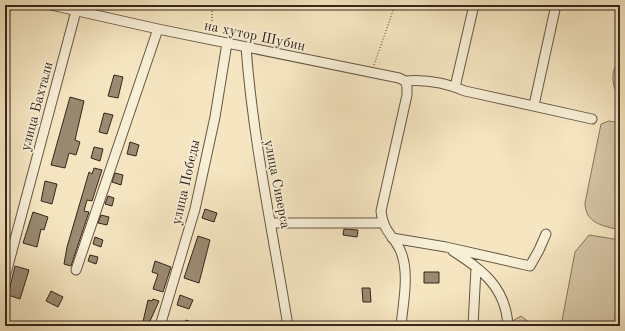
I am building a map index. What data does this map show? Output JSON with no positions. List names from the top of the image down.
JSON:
{
  "streets": {
    "street": [
      "на хутор Шубин",
      "улица Бахтали",
      "улица Победы",
      "улица Сиверса"
    ]
  },
  "crossings": [
    ["на хутор Шубин", "улица Бахтали"],
    ["на хутор Шубин", "улица Победы"],
    ["на хутор Шубин", "улица Сиверса"]
  ]
}
